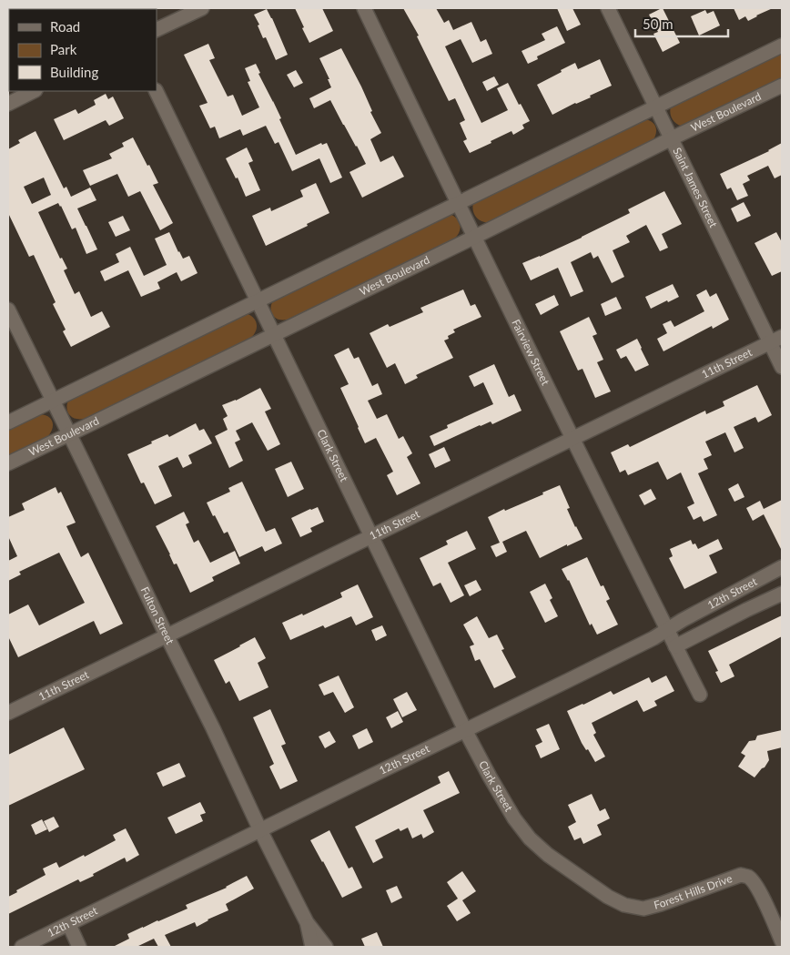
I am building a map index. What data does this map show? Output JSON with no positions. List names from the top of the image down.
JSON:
{
  "streets": {
    "street": [
      "West Boulevard",
      "Saint James Street",
      "Fairview Street",
      "11th Street",
      "Clark Street",
      "12th Street",
      "Fulton Street",
      "Forest Hills Drive"
    ]
  },
  "crossings": [
    ["West Boulevard", "Saint James Street"],
    ["West Boulevard", "Fairview Street"],
    ["West Boulevard", "Clark Street"],
    ["West Boulevard", "Fulton Street"],
    ["Saint James Street", "11th Street"],
    ["Fairview Street", "11th Street"],
    ["Fairview Street", "12th Street"],
    ["11th Street", "Clark Street"],
    ["11th Street", "Fulton Street"],
    ["Clark Street", "12th Street"],
    ["Clark Street", "Forest Hills Drive"],
    ["12th Street", "Fulton Street"]
  ],
  "legend": ["Road", "Park", "Building"],
  "scale_bar": "50 m"
}
